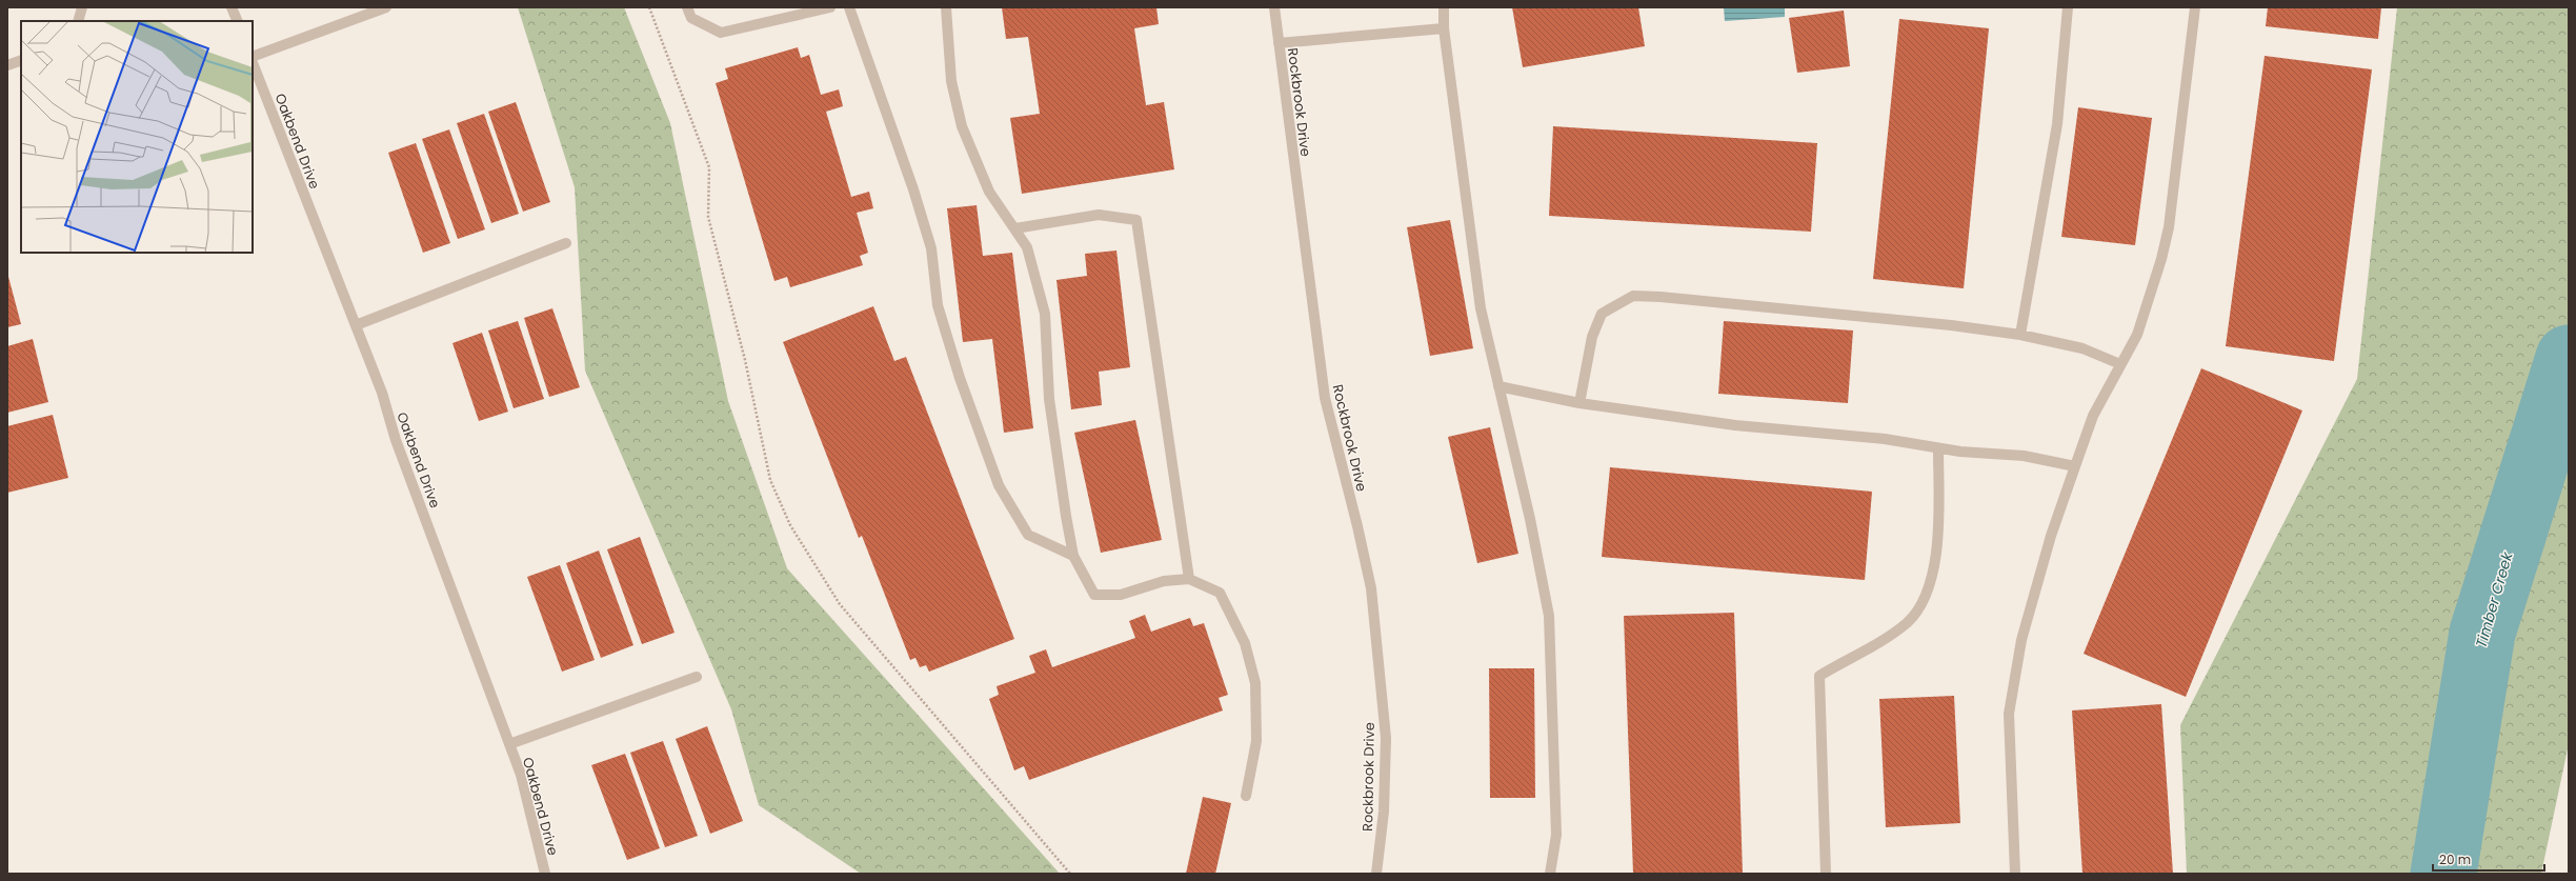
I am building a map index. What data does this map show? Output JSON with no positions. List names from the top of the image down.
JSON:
{
  "streets": {
    "street": ["Rockbrook Drive", "Oakbend Drive"]
  },
  "water": ["Timber Creek"],
  "scale_bar": "20 m"
}
